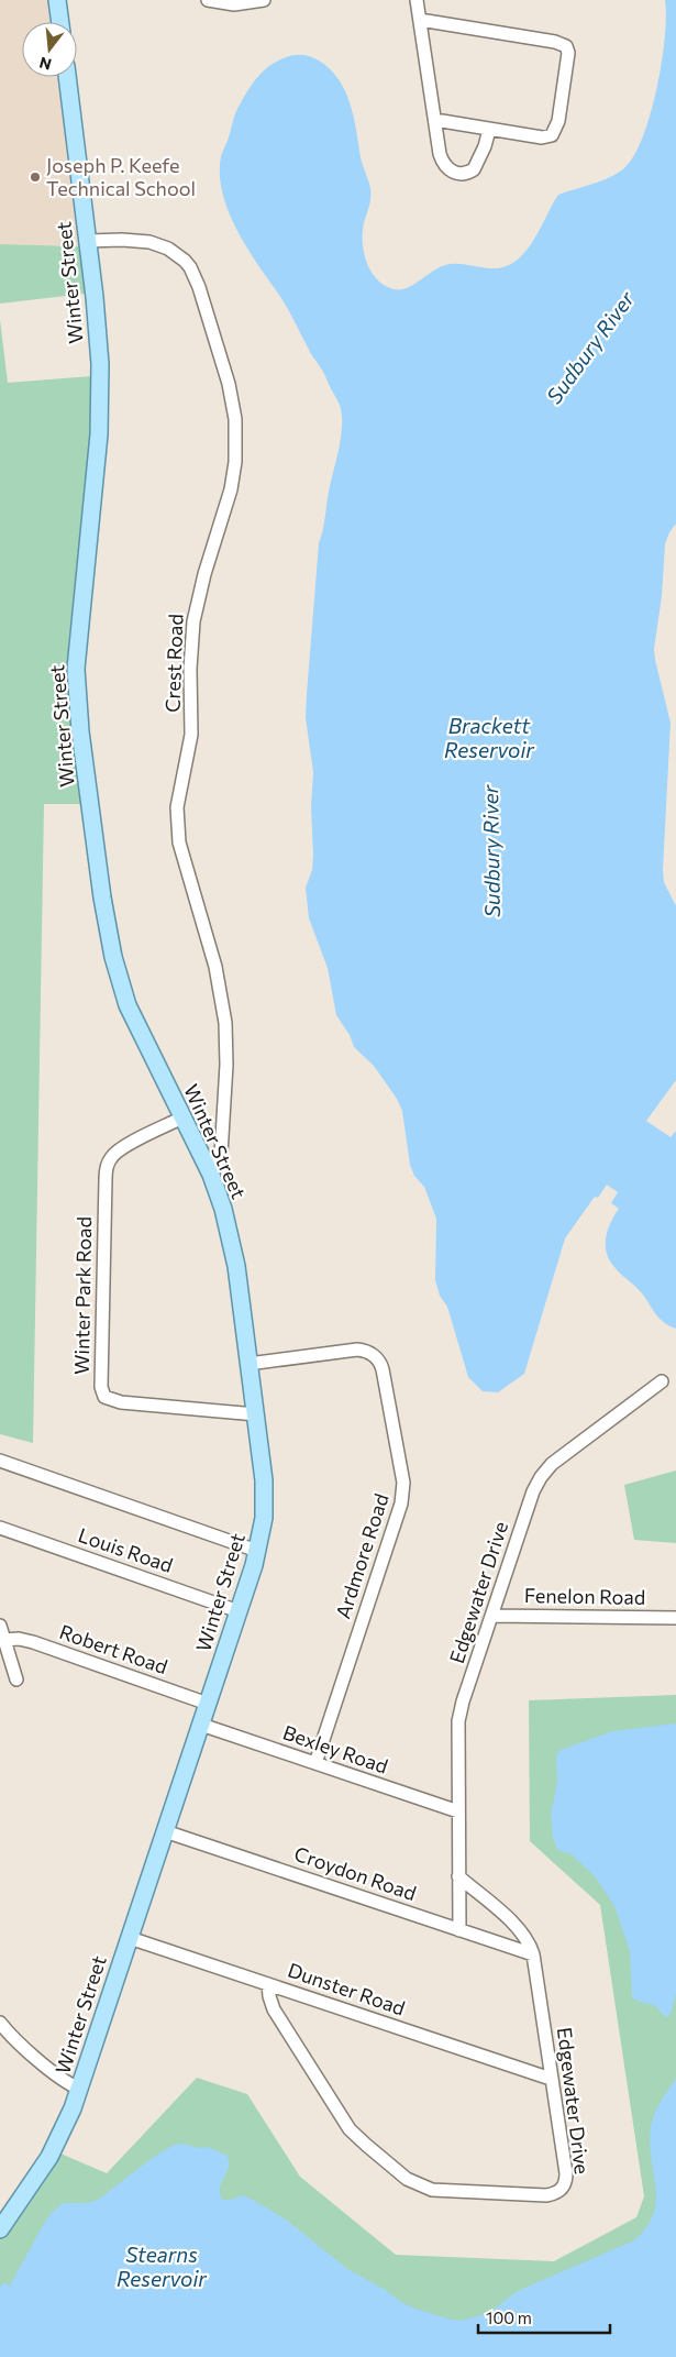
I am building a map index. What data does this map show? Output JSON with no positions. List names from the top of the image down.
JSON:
{
  "streets": {
    "main road": ["Winter Street"],
    "street": [
      "Crest Road",
      "Winter Park Road",
      "Louis Road",
      "Ardmore Road",
      "Edgewater Drive",
      "Fenelon Road",
      "Robert Road",
      "Bexley Road",
      "Croydon Road",
      "Dunster Road"
    ]
  },
  "crossings": [
    ["Winter Street", "Crest Road"],
    ["Winter Street", "Winter Park Road"],
    ["Winter Street", "Louis Road"],
    ["Winter Street", "Ardmore Road"],
    ["Winter Street", "Robert Road"],
    ["Winter Street", "Bexley Road"],
    ["Winter Street", "Croydon Road"],
    ["Winter Street", "Dunster Road"],
    ["Ardmore Road", "Bexley Road"],
    ["Edgewater Drive", "Fenelon Road"],
    ["Edgewater Drive", "Bexley Road"],
    ["Edgewater Drive", "Croydon Road"],
    ["Edgewater Drive", "Dunster Road"]
  ],
  "water": ["Sudbury River", "Brackett Reservoir", "Stearns Reservoir"],
  "places": ["Joseph P. Keefe Technical School"],
  "scale_bar": "100 m",
  "north": "bottom"
}
